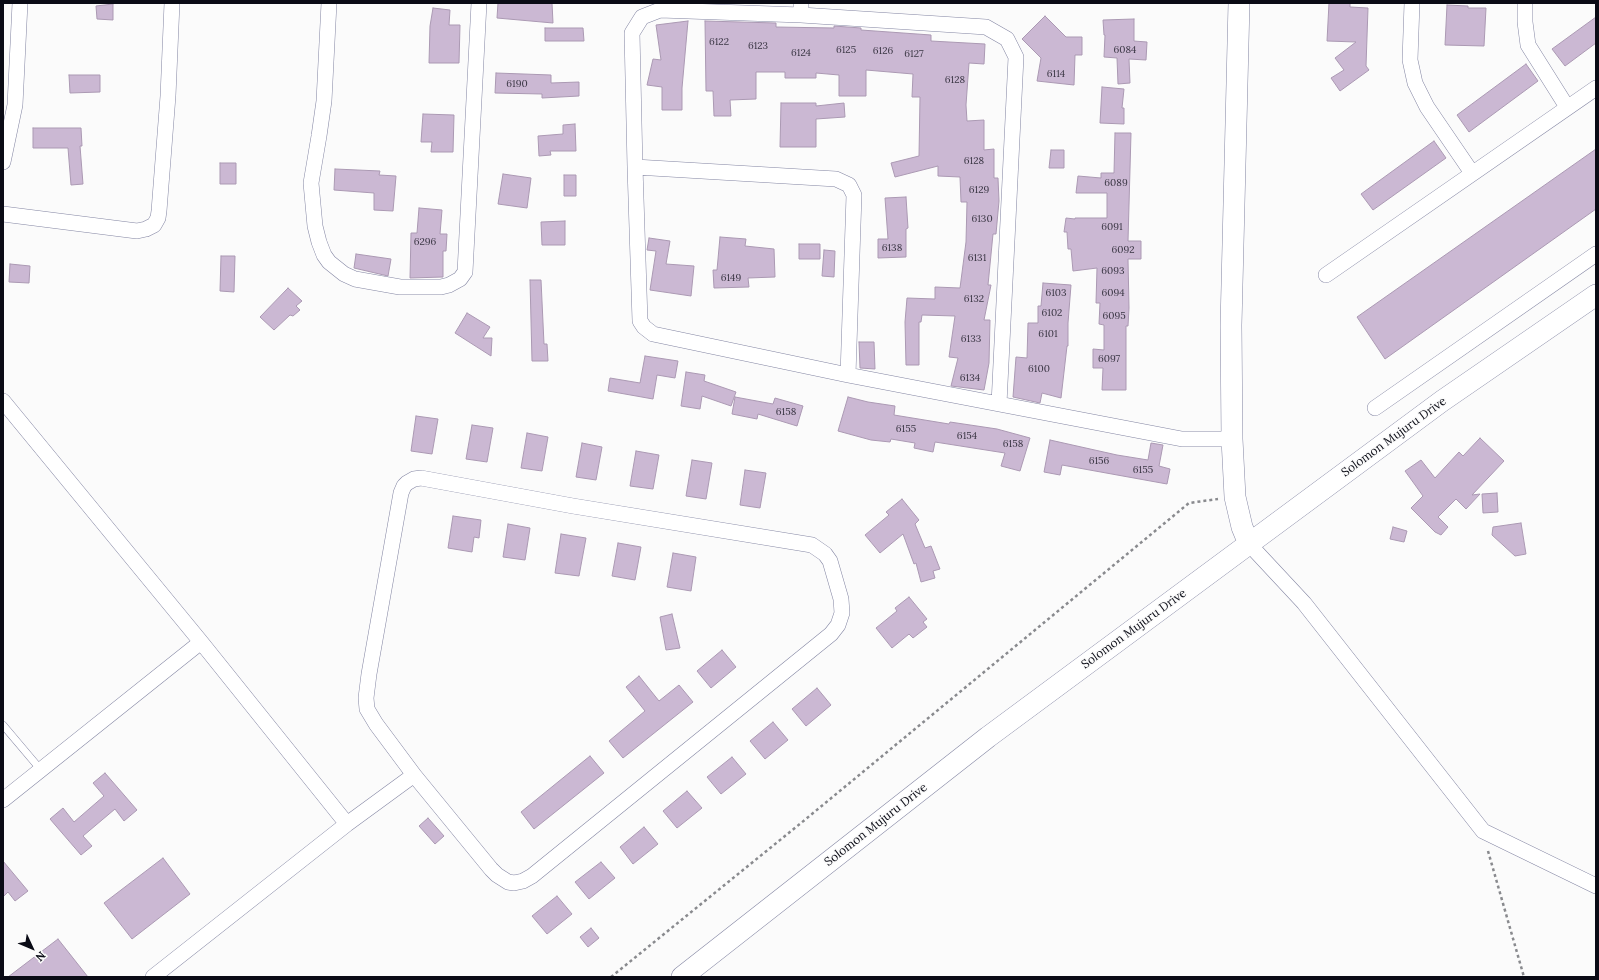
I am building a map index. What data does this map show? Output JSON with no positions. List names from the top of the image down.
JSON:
{
  "streets": {
    "street": ["Solomon Mujuru Drive"]
  },
  "house_numbers": [
    "6122",
    "6123",
    "6125",
    "6084",
    "6126",
    "6124",
    "6127",
    "6114",
    "6128",
    "6190",
    "6128",
    "6089",
    "6129",
    "6130",
    "6091",
    "6296",
    "6138",
    "6092",
    "6131",
    "6093",
    "6149",
    "6103",
    "6094",
    "6132",
    "6102",
    "6095",
    "6101",
    "6133",
    "6097",
    "6100",
    "6134",
    "6158",
    "6155",
    "6154",
    "6158",
    "6156",
    "6155"
  ],
  "north": "bottom right"
}
